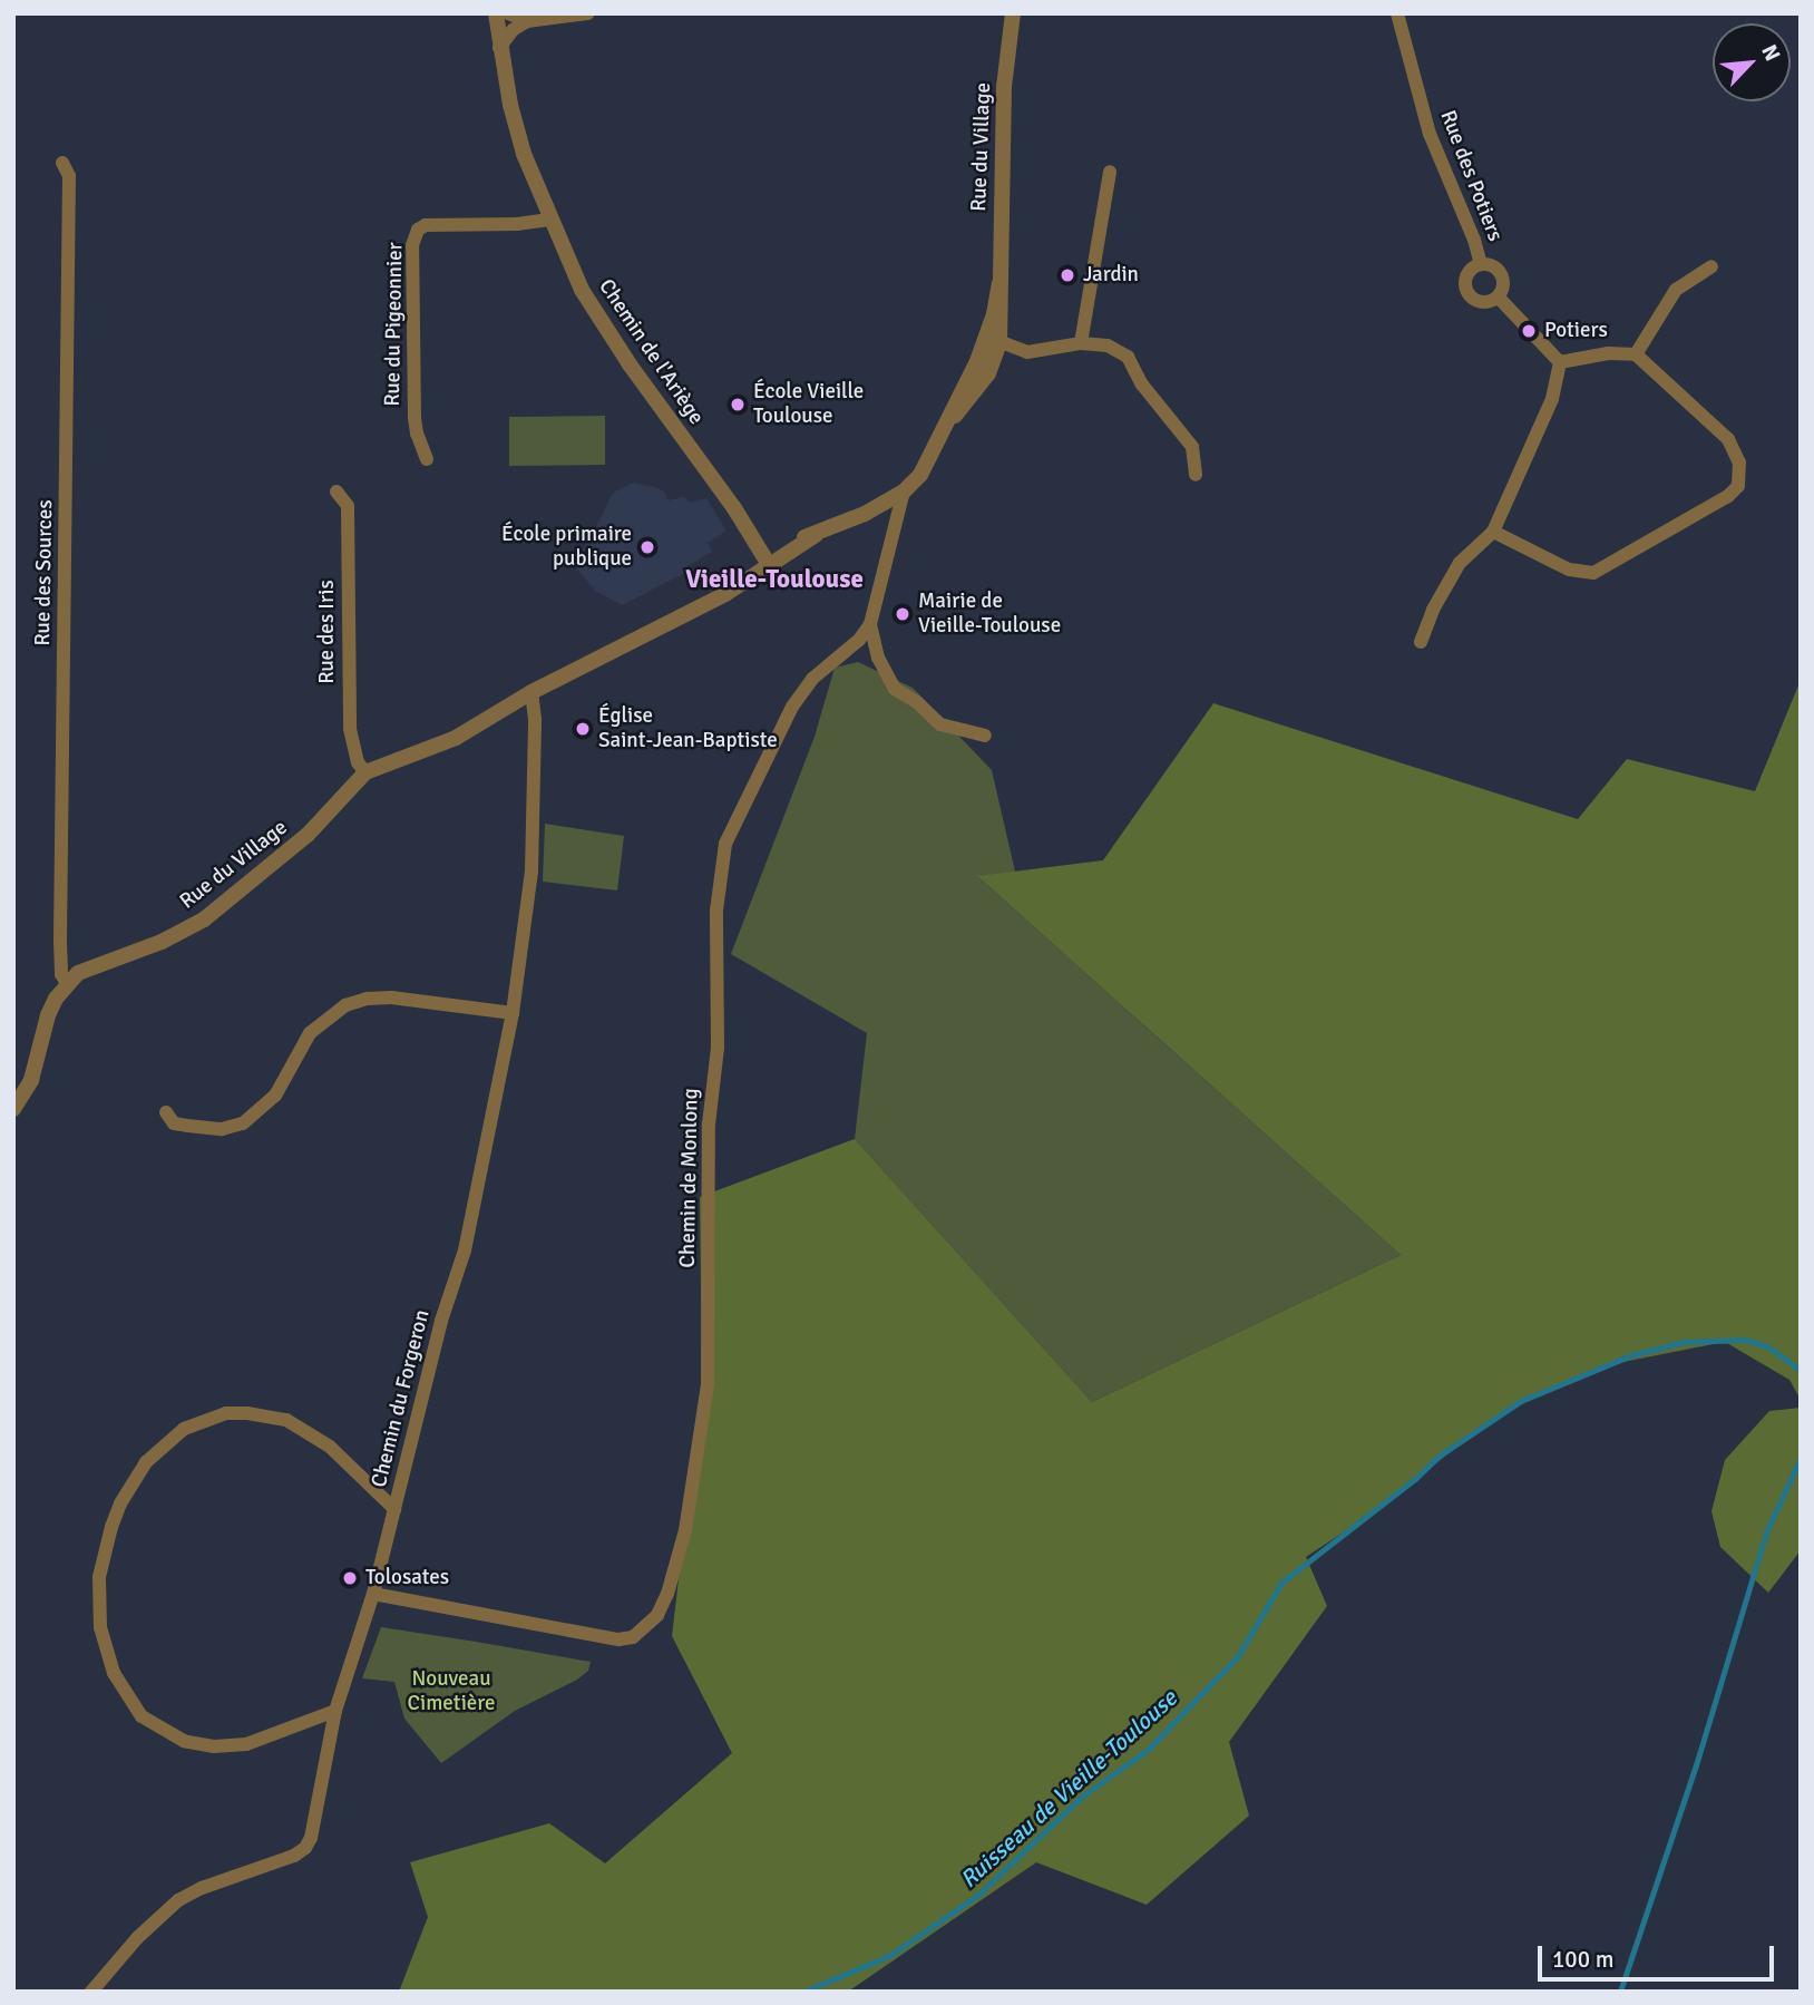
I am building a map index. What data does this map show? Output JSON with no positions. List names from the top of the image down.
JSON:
{
  "streets": {
    "street": [
      "Rue du Village",
      "Rue des Potiers",
      "Rue du Pigeonnier",
      "Chemin de l'Ariège",
      "Rue des Sources",
      "Rue des Iris",
      "Chemin de Monlong",
      "Chemin du Forgeron"
    ]
  },
  "crossings": [
    ["Rue du Village", "Chemin de l'Ariège"],
    ["Rue du Village", "Rue des Sources"],
    ["Rue du Village", "Rue des Iris"],
    ["Rue du Village", "Chemin de Monlong"],
    ["Rue du Village", "Chemin du Forgeron"],
    ["Rue du Pigeonnier", "Chemin de l'Ariège"],
    ["Chemin de Monlong", "Chemin du Forgeron"]
  ],
  "districts": ["Vieille-Toulouse"],
  "water": ["Ruisseau de Vieille-Toulouse"],
  "parks": ["Nouveau Cimetière"],
  "places": [
    "Jardin",
    "Potiers",
    "École Vieille Toulouse",
    "École primaire publique",
    "Mairie de Vieille-Toulouse",
    "Église Saint-Jean-Baptiste",
    "Tolosates"
  ],
  "scale_bar": "100 m",
  "north": "top right"
}
